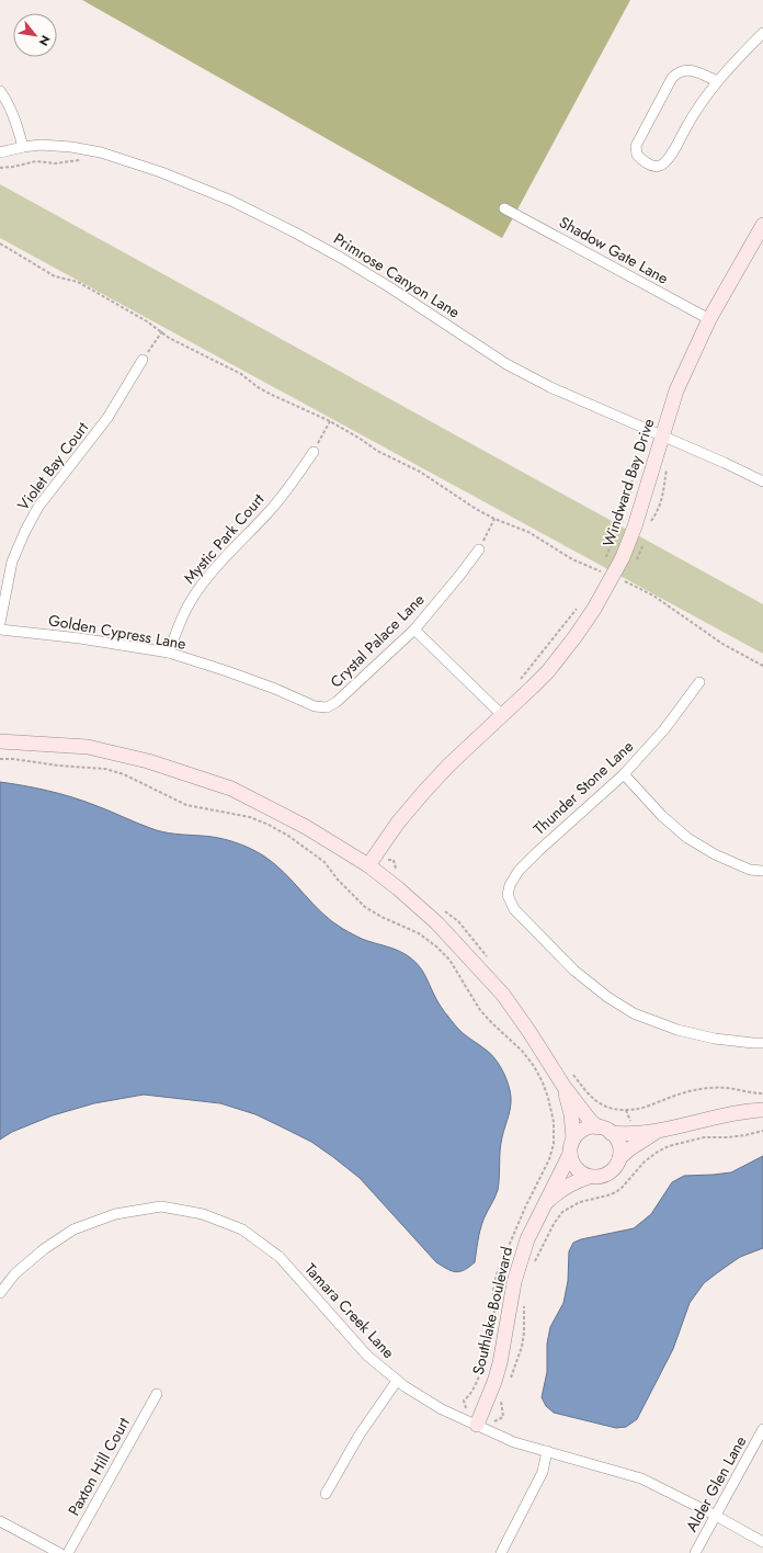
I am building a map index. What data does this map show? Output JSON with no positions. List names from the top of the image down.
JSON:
{
  "streets": {
    "street": [
      "Shadow Gate Lane",
      "Primrose Canyon Lane",
      "Violet Bay Court",
      "Windward Bay Drive",
      "Mystic Park Court",
      "Golden Cypress Lane",
      "Crystal Palace Lane",
      "Thunder Stone Lane",
      "Tamara Creek Lane",
      "Southlake Boulevard",
      "Paxton Hill Court",
      "Alder Glen Lane"
    ]
  },
  "crossings": [
    ["Shadow Gate Lane", "Windward Bay Drive"],
    ["Primrose Canyon Lane", "Windward Bay Drive"],
    ["Mystic Park Court", "Golden Cypress Lane"],
    ["Golden Cypress Lane", "Crystal Palace Lane"],
    ["Tamara Creek Lane", "Southlake Boulevard"],
    ["Tamara Creek Lane", "Alder Glen Lane"]
  ],
  "north": "bottom right"
}
